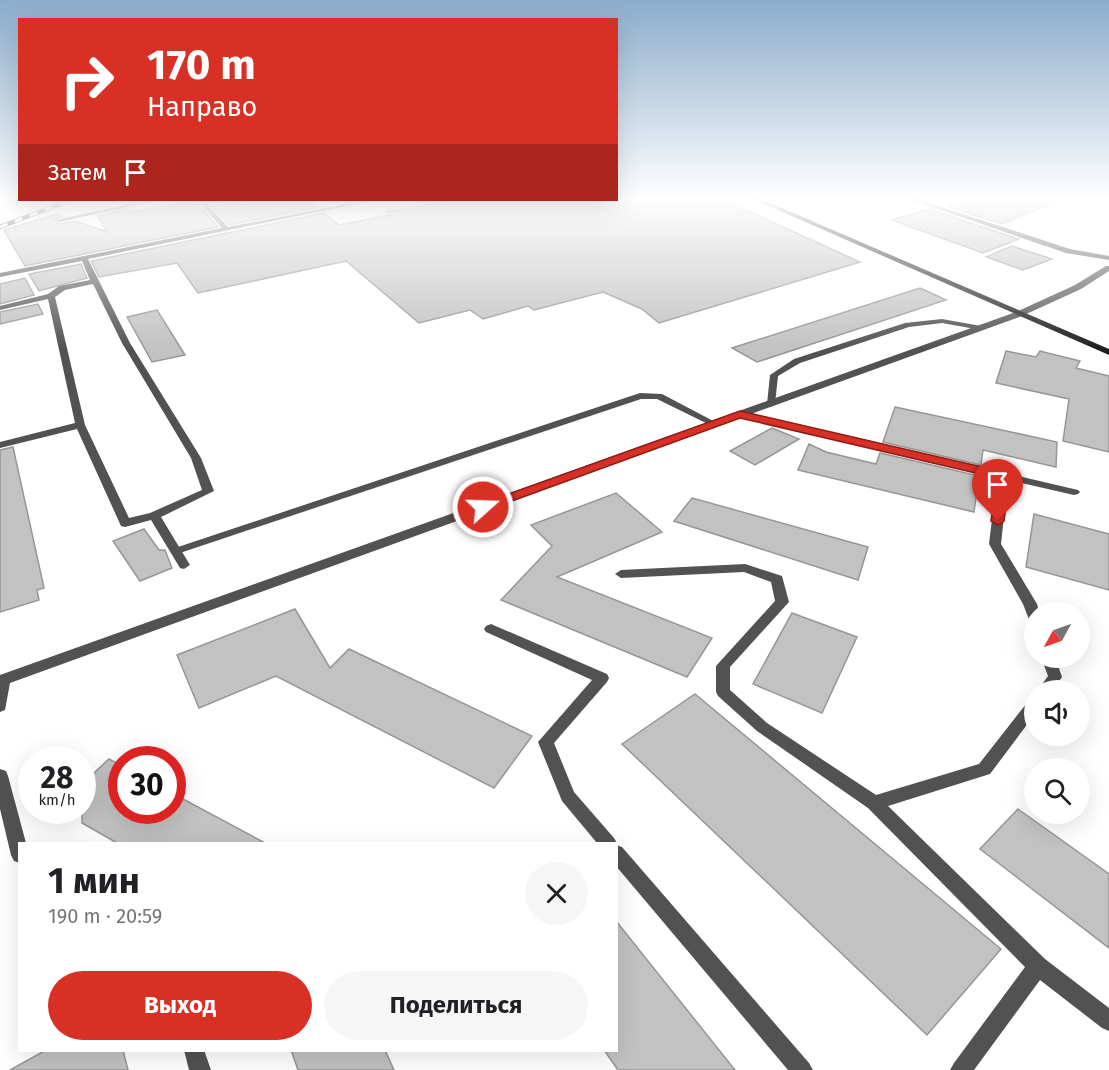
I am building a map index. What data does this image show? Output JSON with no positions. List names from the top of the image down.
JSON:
{
  "north": "bottom left",
  "page": {
    "turn": ["170 m", "Направо"],
    "then": "Затем",
    "speed": "28 km/h",
    "limit": "30",
    "heading": ["1 мин", "190 m · 20:59"],
    "buttons": ["Выход", "Поделиться"]
  }
}
